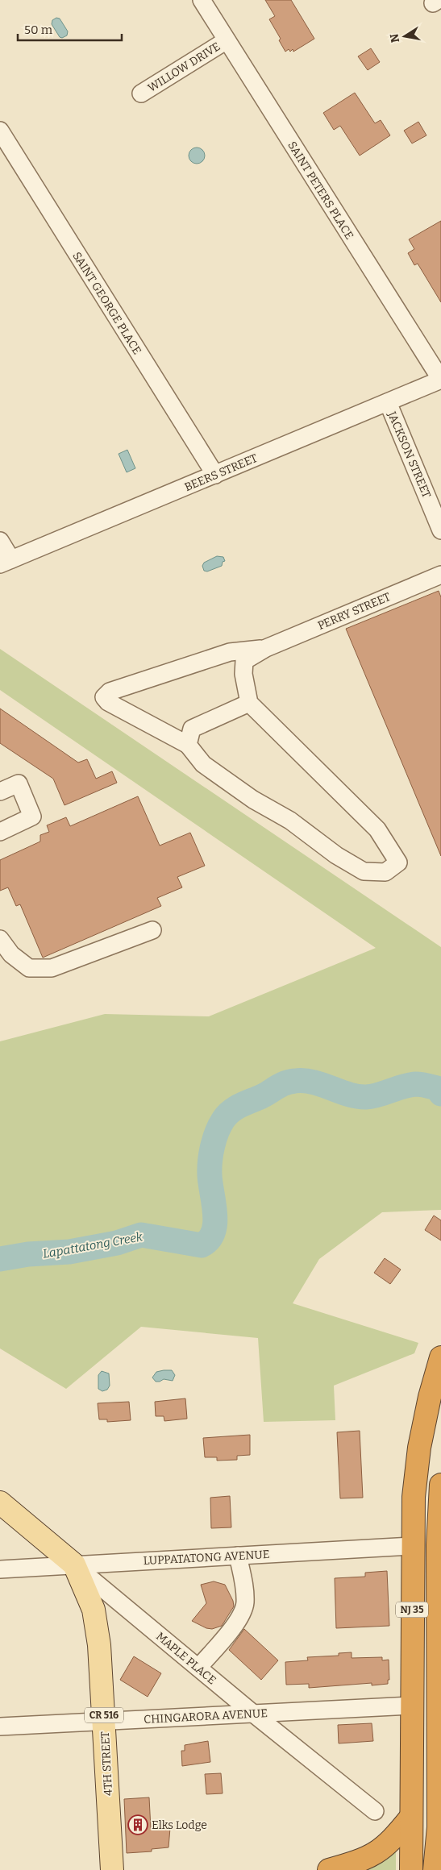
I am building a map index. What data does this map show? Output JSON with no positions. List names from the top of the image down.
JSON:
{
  "streets": {
    "highway": ["NJ 35"],
    "main road": ["MAPLE PLACE", "CR 516", "4TH STREET"],
    "street": [
      "WILLOW DRIVE",
      "SAINT PETERS PLACE",
      "SAINT GEORGE PLACE",
      "JACKSON STREET",
      "BEERS STREET",
      "PERRY STREET",
      "LUPPATATONG AVENUE",
      "CHINGARORA AVENUE"
    ]
  },
  "crossings": [
    ["WILLOW DRIVE", "SAINT PETERS PLACE"],
    ["SAINT PETERS PLACE", "BEERS STREET"],
    ["SAINT GEORGE PLACE", "BEERS STREET"],
    ["JACKSON STREET", "BEERS STREET"],
    ["LUPPATATONG AVENUE", "NJ 35"],
    ["LUPPATATONG AVENUE", "MAPLE PLACE"],
    ["LUPPATATONG AVENUE", "4TH STREET"],
    ["NJ 35", "CHINGARORA AVENUE"],
    ["MAPLE PLACE", "CHINGARORA AVENUE"],
    ["MAPLE PLACE", "4TH STREET"],
    ["CHINGARORA AVENUE", "4TH STREET"]
  ],
  "water": ["Lapattatong Creek"],
  "places": {
    "building": ["Elks Lodge"]
  },
  "scale_bar": "50 m",
  "north": "left"
}
